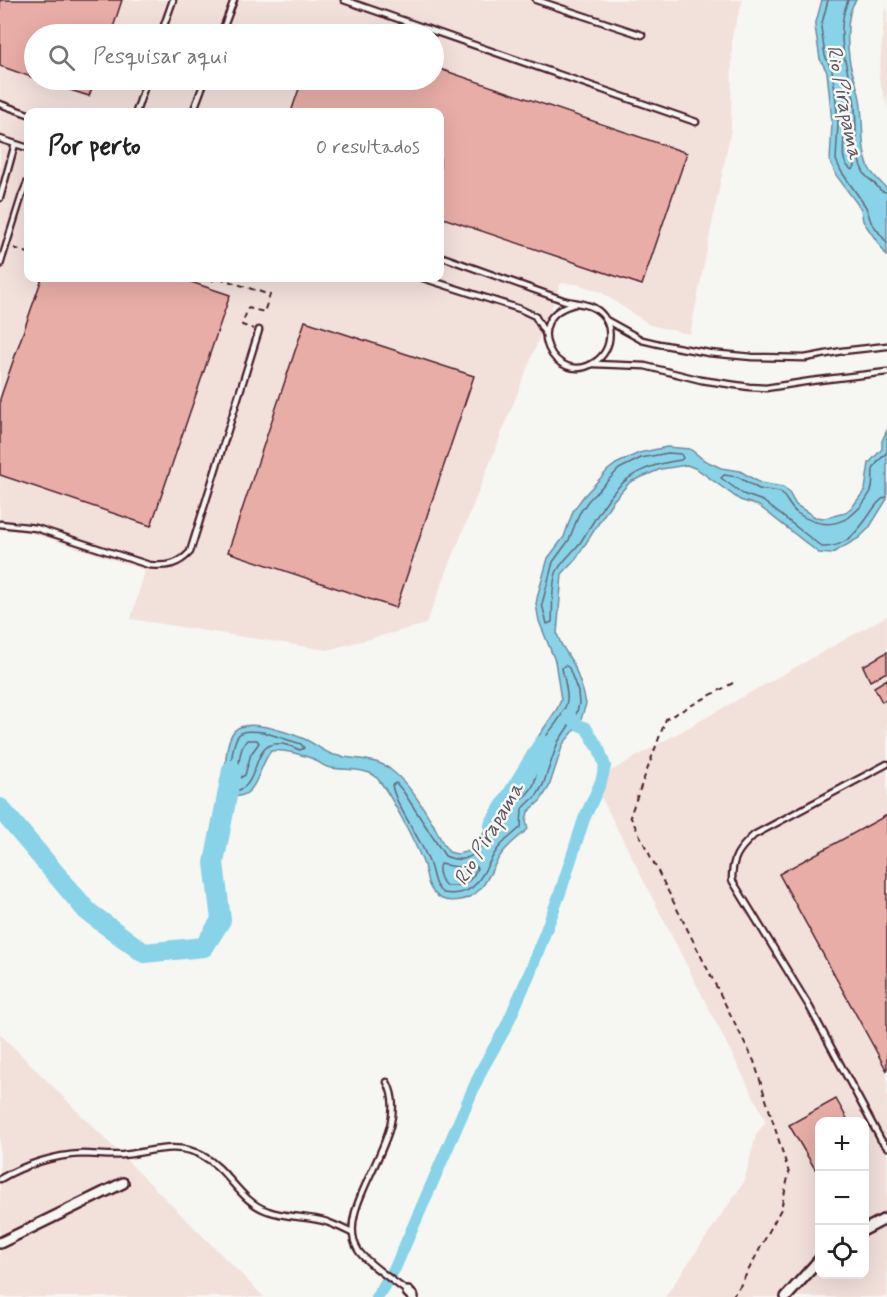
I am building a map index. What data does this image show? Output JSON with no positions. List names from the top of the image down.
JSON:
{
  "water": ["Rio Pirapama"],
  "page": {
    "search": "Pesquisar aqui",
    "heading": ["Por perto", "0 resultados"],
    "map_buttons": ["+", "−"]
  }
}
